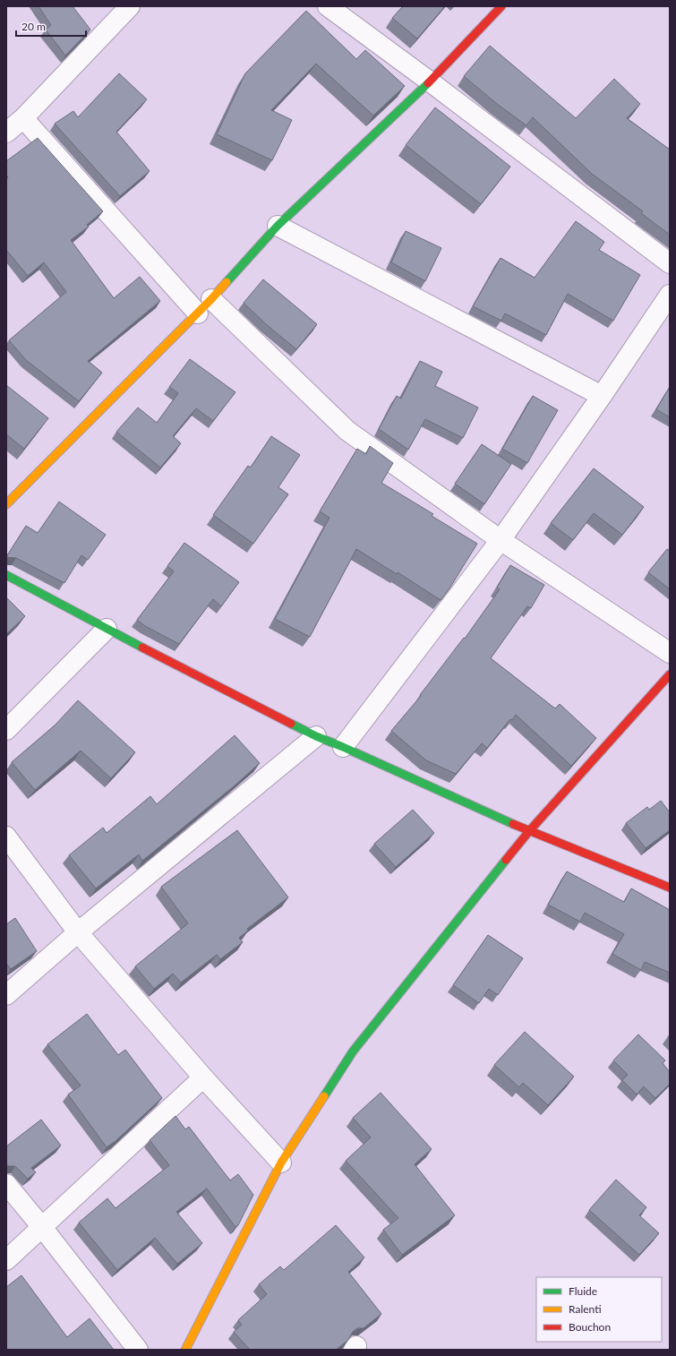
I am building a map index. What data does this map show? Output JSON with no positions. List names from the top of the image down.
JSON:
{
  "legend": ["Fluide", "Ralenti", "Bouchon"],
  "scale_bar": "20 m"
}
